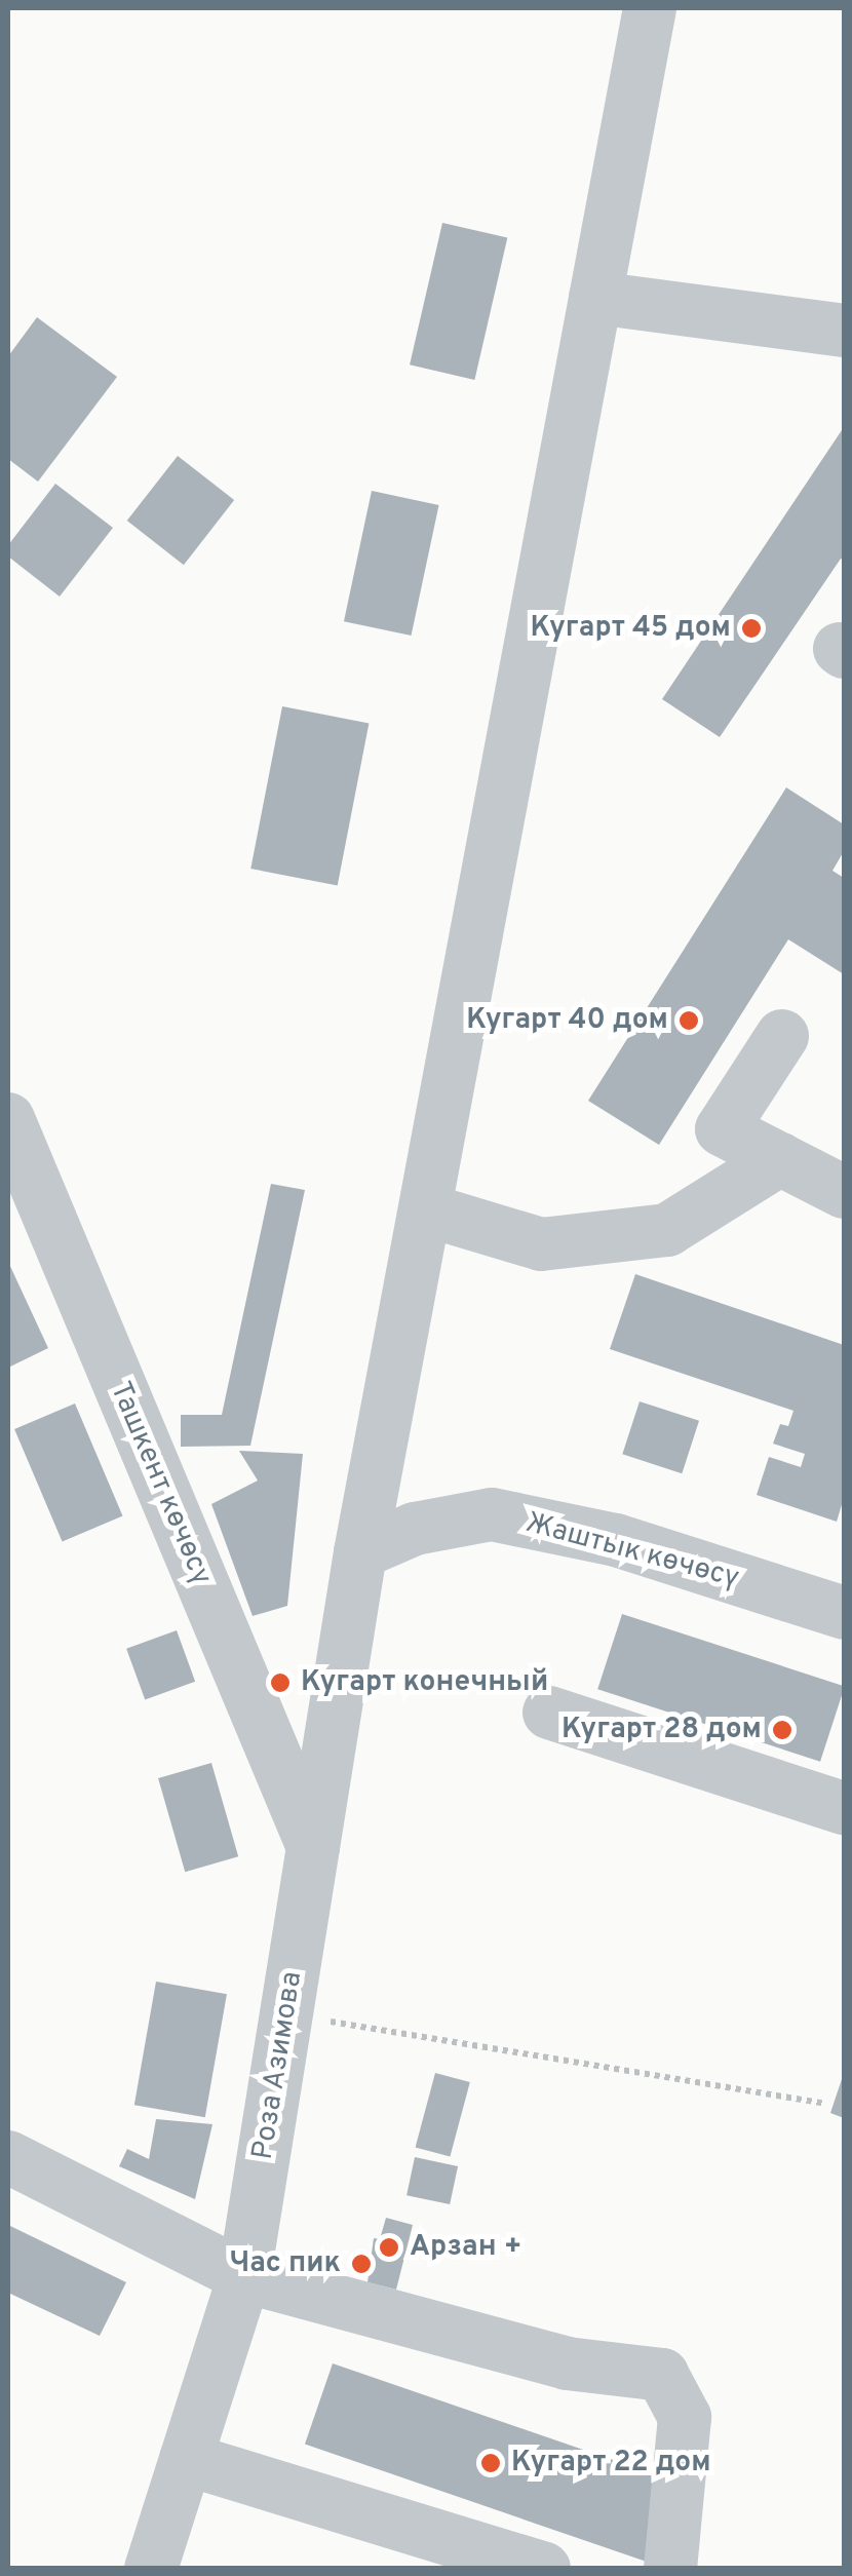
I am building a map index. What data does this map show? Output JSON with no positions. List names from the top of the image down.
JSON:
{
  "streets": {
    "street": ["Ташкент көчөсү", "Жаштык көчөсү", "Роза Азимова"]
  },
  "crossings": [
    ["Ташкент көчөсү", "Роза Азимова"],
    ["Жаштык көчөсү", "Роза Азимова"]
  ],
  "places": [
    "Кугарт 45 дом",
    "Кугарт 40 дом",
    "Кугарт конечный",
    "Кугарт 28 дом",
    "Арзан +",
    "Час пик",
    "Кугарт 22 дом"
  ]
}
